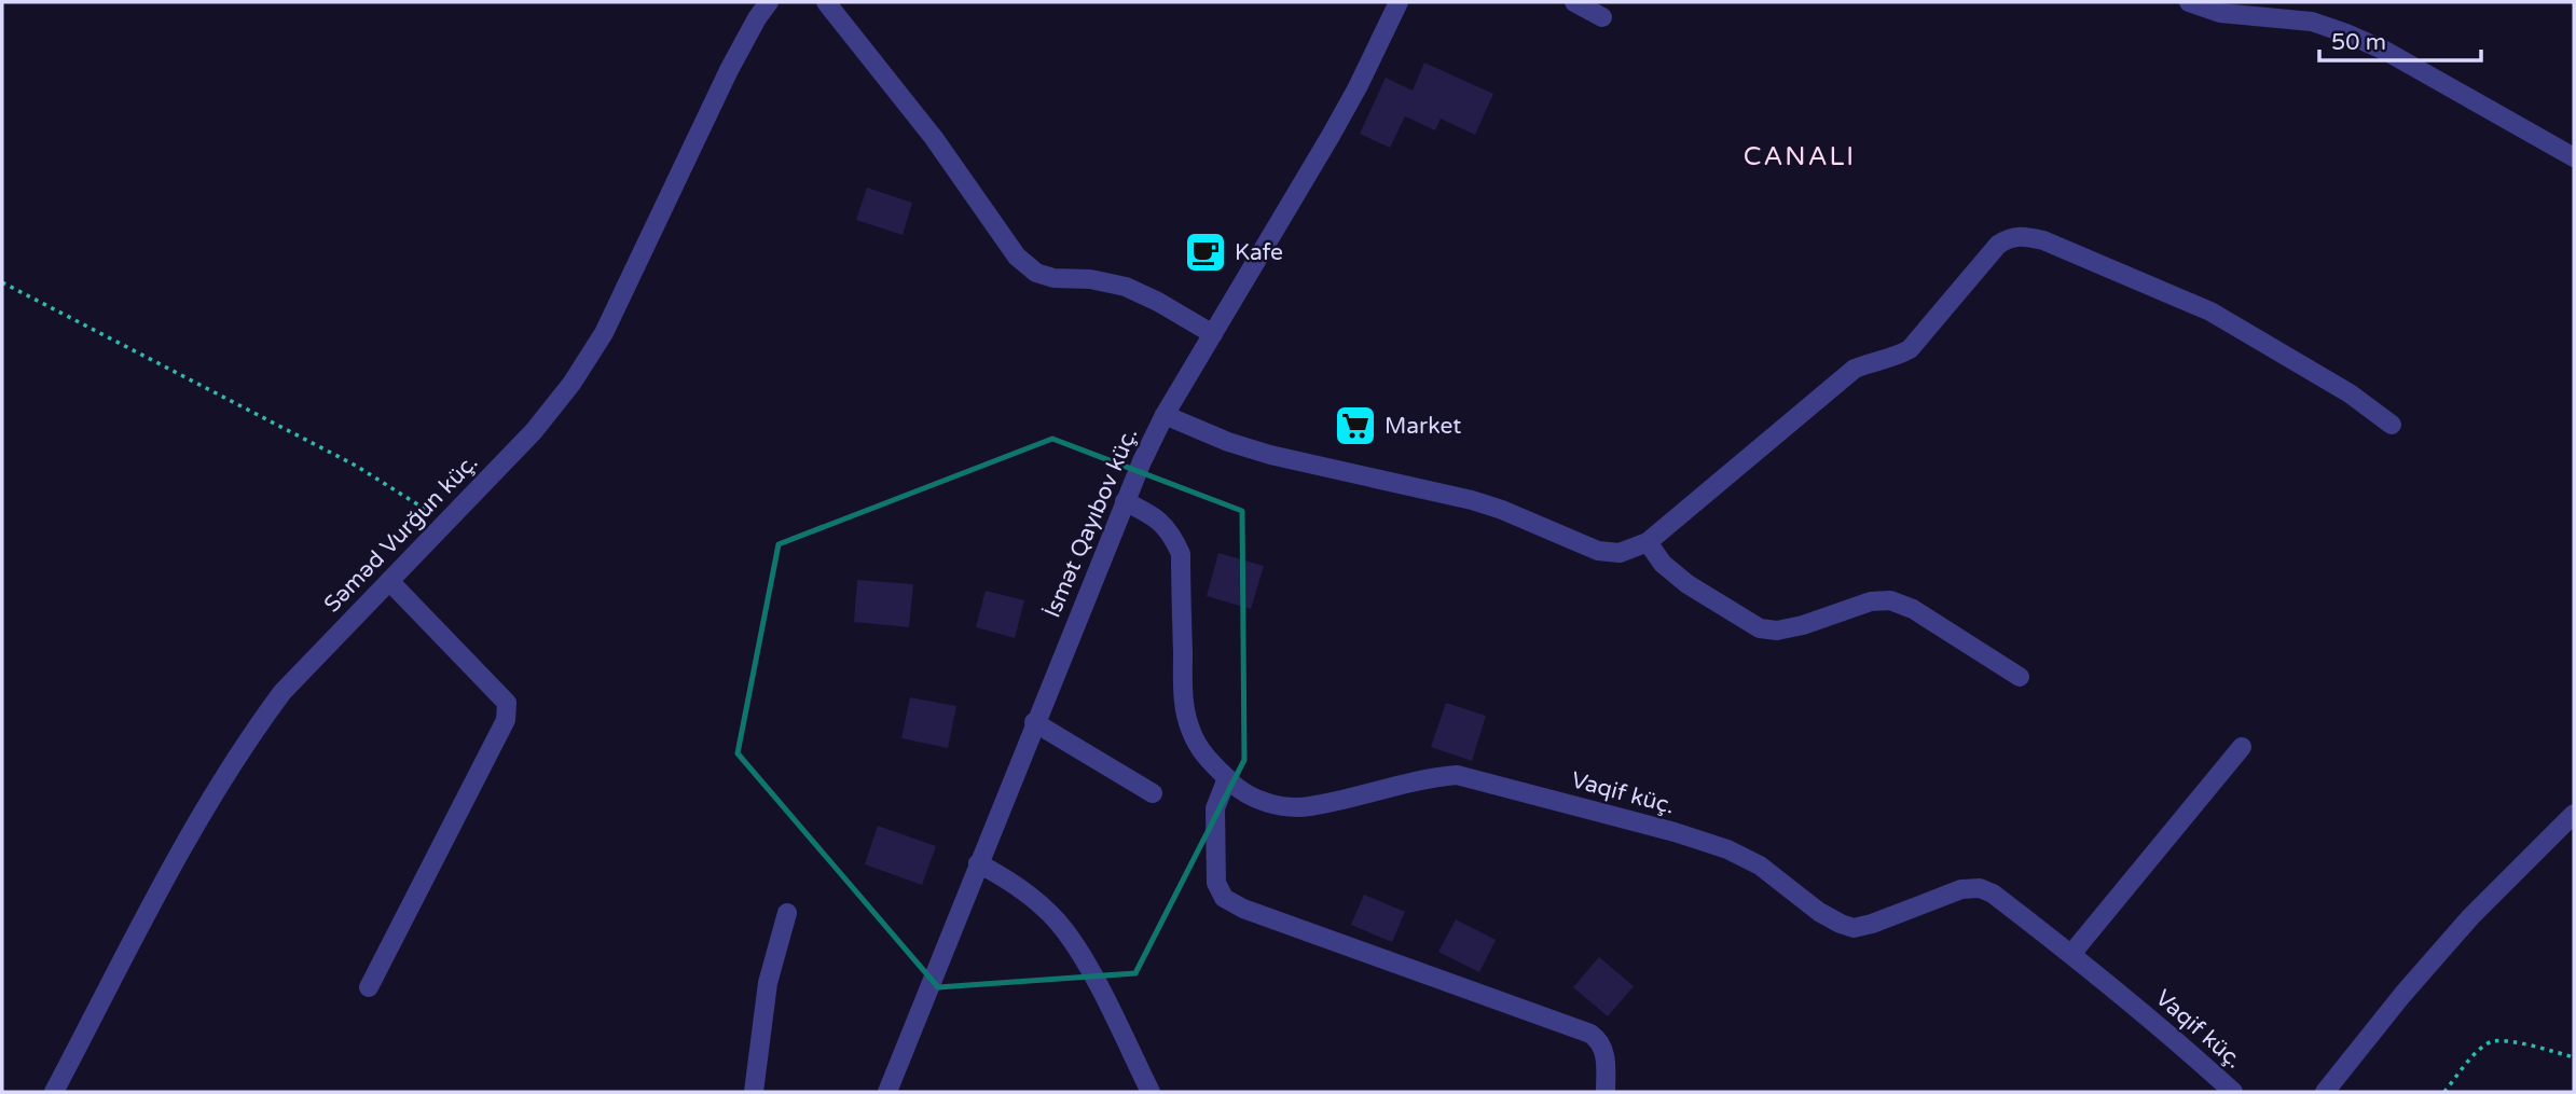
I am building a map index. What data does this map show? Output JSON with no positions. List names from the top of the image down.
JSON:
{
  "streets": {
    "street": ["İsmət Qayıbov küç.", "Səməd Vurğun küç.", "Vaqif küç."]
  },
  "crossings": [
    ["İsmət Qayıbov küç.", "Vaqif küç."]
  ],
  "districts": ["CANALI"],
  "places": {
    "cafe": ["Kafe"],
    "supermarket": ["Market"]
  },
  "scale_bar": "50 m"
}
